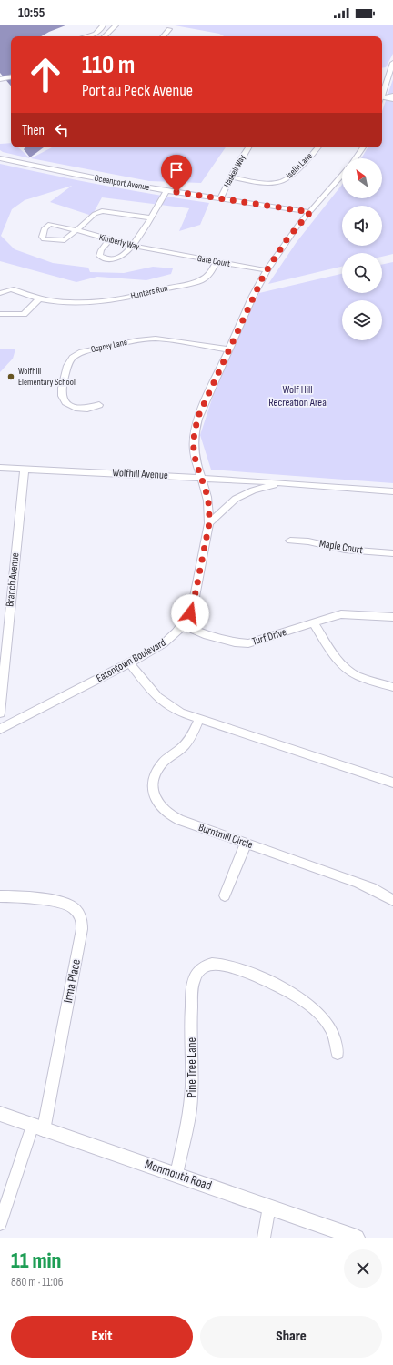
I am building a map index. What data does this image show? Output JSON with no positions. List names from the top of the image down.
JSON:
{
  "streets": {
    "main road": ["Monmouth Road"],
    "street": [
      "Iselin Lane",
      "Haskell Way",
      "Oceanport Avenue",
      "Kimberly Way",
      "Gate Court",
      "Hunters Run",
      "Osprey Lane",
      "Wolfhill Avenue",
      "Maple Court",
      "Branch Avenue",
      "Turf Drive",
      "Eatontown Boulevard",
      "Burntmill Circle",
      "Irma Place",
      "Pine Tree Lane"
    ]
  },
  "crossings": [
    ["Iselin Lane", "Haskell Way"],
    ["Haskell Way", "Oceanport Avenue"],
    ["Oceanport Avenue", "Eatontown Boulevard"],
    ["Kimberly Way", "Gate Court"],
    ["Gate Court", "Hunters Run"],
    ["Gate Court", "Eatontown Boulevard"],
    ["Osprey Lane", "Eatontown Boulevard"],
    ["Wolfhill Avenue", "Branch Avenue"],
    ["Wolfhill Avenue", "Eatontown Boulevard"],
    ["Turf Drive", "Eatontown Boulevard"],
    ["Irma Place", "Monmouth Road"],
    ["Pine Tree Lane", "Monmouth Road"]
  ],
  "parks": ["Wolf Hill Recreation Area"],
  "places": ["Wolfhill Elementary School"],
  "north": "top left",
  "page": {
    "status": "10:55",
    "turn": ["110 m", "Port au Peck Avenue"],
    "then": "Then",
    "heading": ["11 min", "880 m · 11:06"],
    "buttons": ["Exit", "Share"]
  }
}
